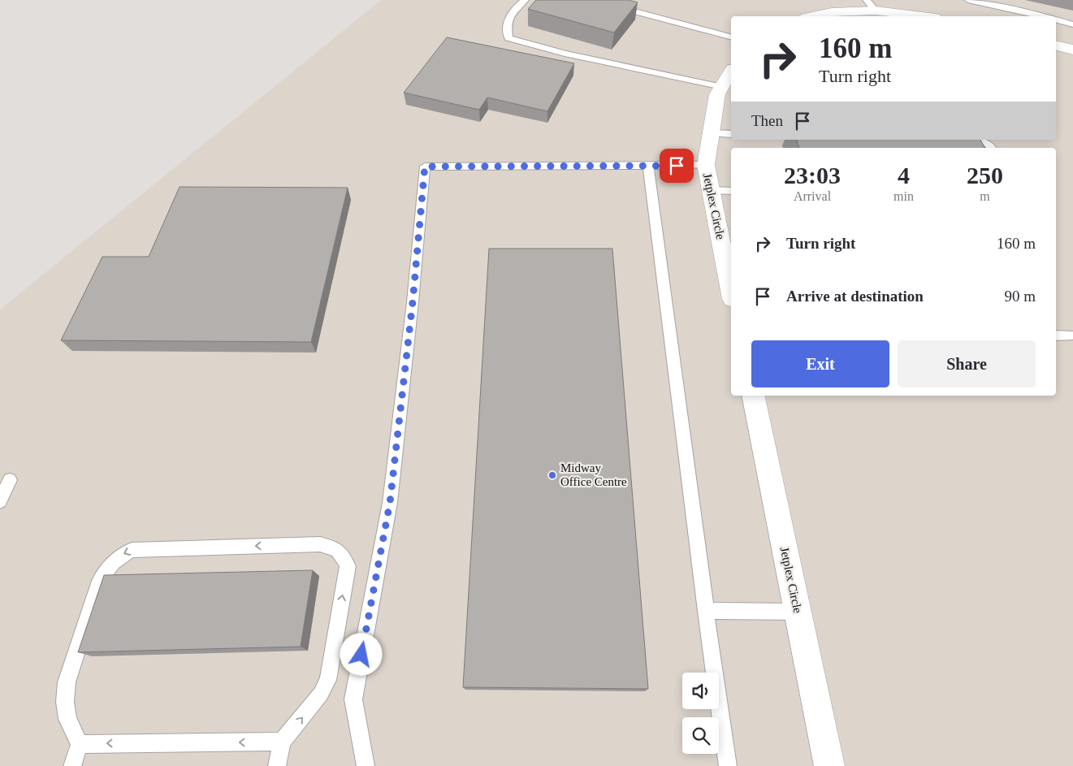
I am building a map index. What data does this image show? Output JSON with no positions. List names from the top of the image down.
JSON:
{
  "streets": {
    "street": ["Jetplex Circle"]
  },
  "places": ["Midway Office Centre"],
  "page": {
    "turn": ["160 m", "Turn right"],
    "then": "Then",
    "eta": [
      "23:03",
      "Arrival",
      "4",
      "min",
      "250",
      "m"
    ],
    "list": [
      {
        "name": "Turn right",
        "value": "160 m"
      },
      {
        "name": "Arrive at destination",
        "value": "90 m"
      }
    ],
    "buttons": ["Exit", "Share"]
  }
}
